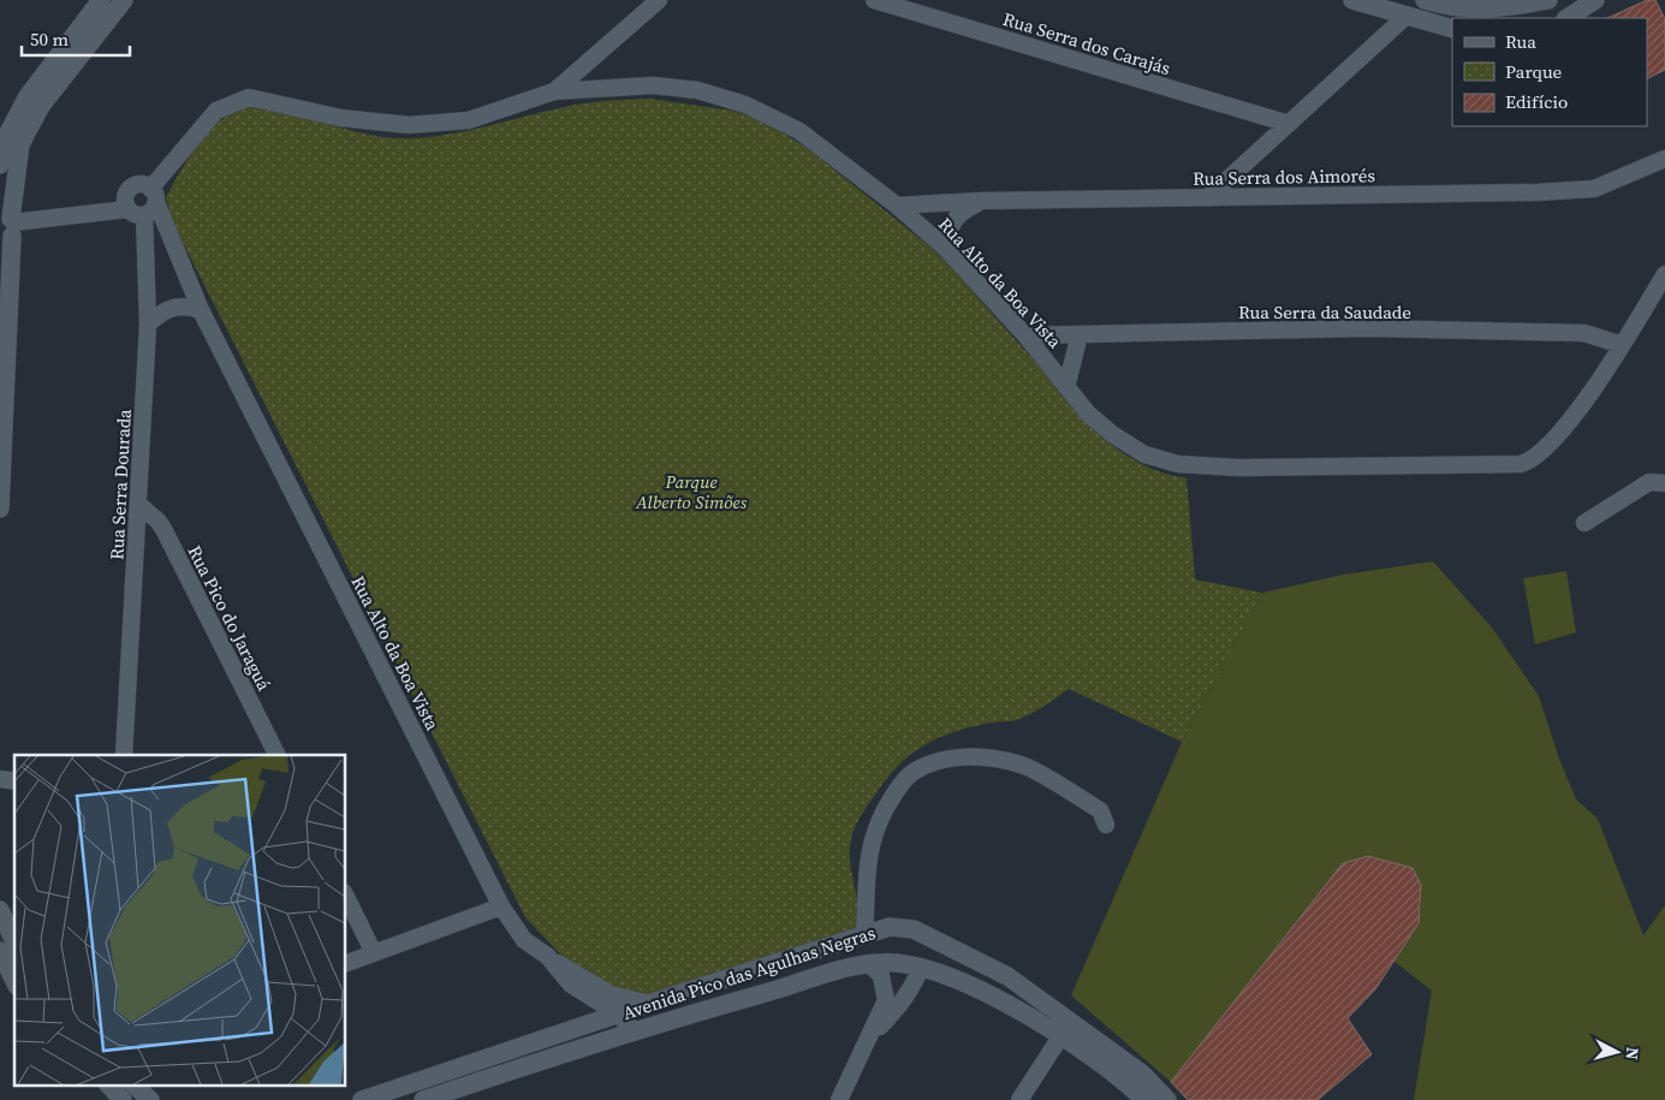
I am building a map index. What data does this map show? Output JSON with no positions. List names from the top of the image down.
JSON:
{
  "streets": {
    "street": [
      "Rua Serra dos Carajás",
      "Rua Serra dos Aimorés",
      "Rua Alto da Boa Vista",
      "Rua Serra da Saudade",
      "Rua Serra Dourada",
      "Rua Pico do Jaraguá",
      "Avenida Pico das Agulhas Negras"
    ]
  },
  "crossings": [
    ["Rua Serra dos Aimorés", "Rua Alto da Boa Vista"],
    ["Rua Alto da Boa Vista", "Rua Serra da Saudade"],
    ["Rua Alto da Boa Vista", "Rua Serra Dourada"],
    ["Rua Alto da Boa Vista", "Avenida Pico das Agulhas Negras"],
    ["Rua Serra Dourada", "Rua Pico do Jaraguá"]
  ],
  "parks": ["Parque Alberto Simões"],
  "legend": ["Rua", "Parque", "Edifício"],
  "scale_bar": "50 m",
  "north": "right"
}
